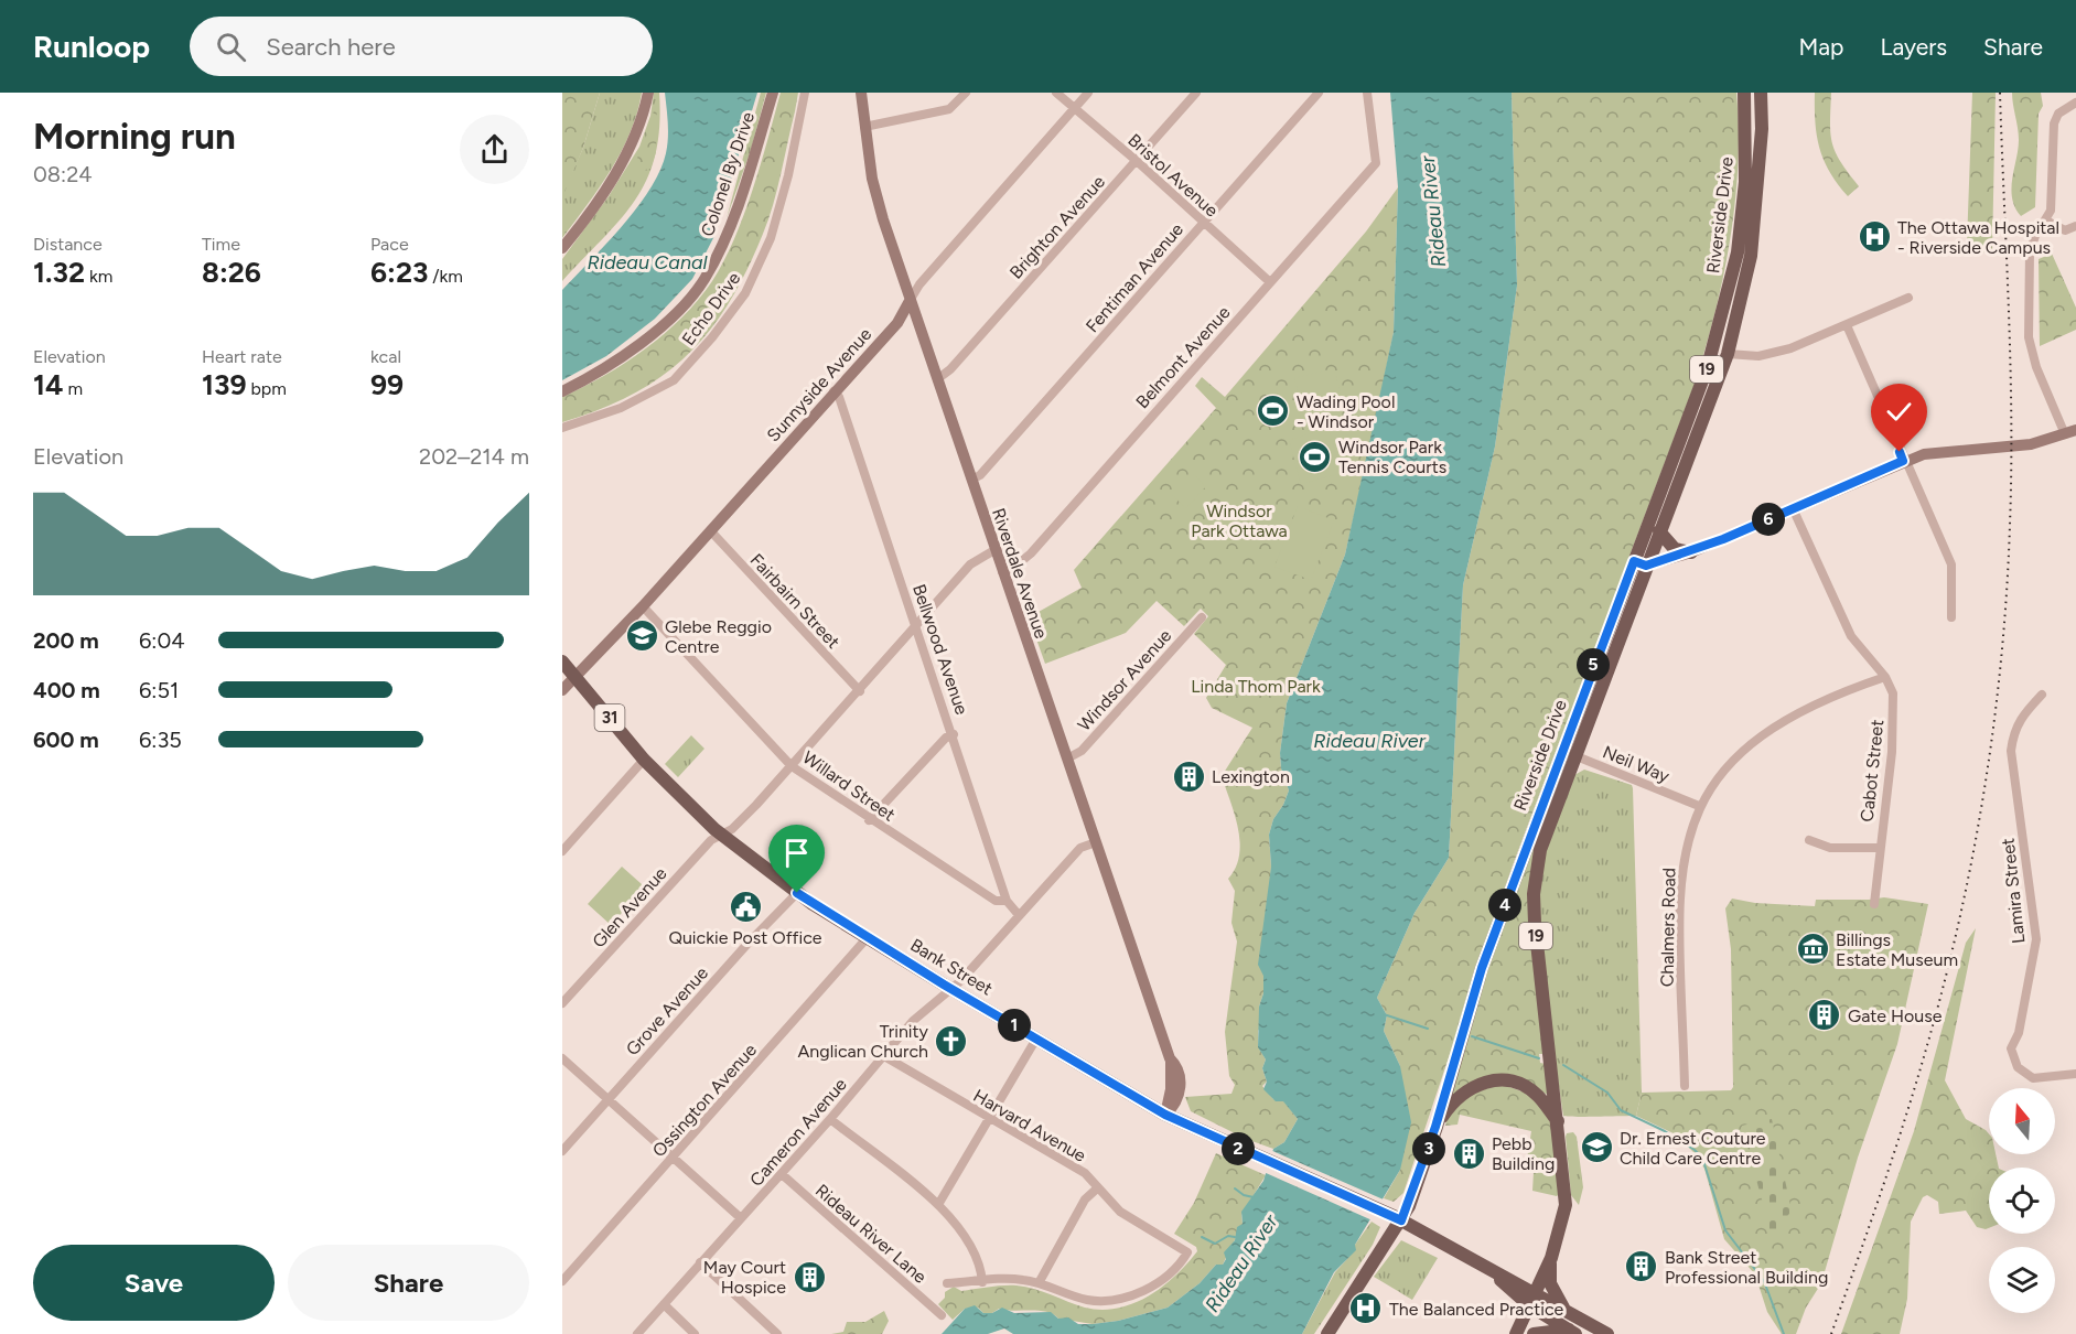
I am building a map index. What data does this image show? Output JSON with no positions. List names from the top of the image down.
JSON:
{
  "streets": {
    "main road": [
      "Riverside Drive",
      "19",
      "31",
      "Bank Street"
    ],
    "street": [
      "Colonel By Drive",
      "Bristol Avenue",
      "Brighton Avenue",
      "Fentiman Avenue",
      "Echo Drive",
      "Belmont Avenue",
      "Sunnyside Avenue",
      "Riverdale Avenue",
      "Fairbairn Street",
      "Bellwood Avenue",
      "Windsor Avenue",
      "Neil Way",
      "Cabot Street",
      "Willard Street",
      "Lamira Street",
      "Glen Avenue",
      "Chalmers Road",
      "Grove Avenue",
      "Ossington Avenue",
      "Harvard Avenue",
      "Cameron Avenue",
      "Rideau River Lane"
    ]
  },
  "crossings": [
    ["Bristol Avenue", "Brighton Avenue"],
    ["Bristol Avenue", "Fentiman Avenue"],
    ["Bristol Avenue", "Belmont Avenue"],
    ["Bristol Avenue", "Sunnyside Avenue"],
    ["Riverside Drive", "Neil Way"],
    ["Riverside Drive", "Bank Street"],
    ["Brighton Avenue", "Riverdale Avenue"],
    ["Fentiman Avenue", "Riverdale Avenue"],
    ["Belmont Avenue", "Riverdale Avenue"],
    ["Sunnyside Avenue", "Riverdale Avenue"],
    ["Sunnyside Avenue", "Fairbairn Street"],
    ["Sunnyside Avenue", "Bellwood Avenue"],
    ["Sunnyside Avenue", "Willard Street"],
    ["Sunnyside Avenue", "Bank Street"],
    ["Riverdale Avenue", "Windsor Avenue"],
    ["Riverdale Avenue", "Bank Street"],
    ["Riverdale Avenue", "Cameron Avenue"],
    ["Bellwood Avenue", "Willard Street"],
    ["Bellwood Avenue", "Cameron Avenue"],
    ["Neil Way", "Chalmers Road"],
    ["Cabot Street", "Chalmers Road"],
    ["Glen Avenue", "Bank Street"],
    ["Bank Street", "Grove Avenue"],
    ["Bank Street", "Ossington Avenue"],
    ["Bank Street", "Cameron Avenue"],
    ["Harvard Avenue", "Cameron Avenue"],
    ["Cameron Avenue", "Rideau River Lane"]
  ],
  "water": ["Rideau River", "Rideau Canal"],
  "parks": ["Windsor Park Ottawa", "Linda Thom Park"],
  "places": {
    "hospital": ["The Ottawa Hospital - Riverside Campus", "The Balanced Practice"],
    "sports": ["Wading Pool - Windsor", "Windsor Park Tennis Courts"],
    "school or university": ["Glebe Reggio Centre", "Dr. Ernest Couture Child Care Centre"],
    "building": [
      "Lexington",
      "Gate House",
      "Pebb Building",
      "Bank Street Professional Building",
      "May Court Hospice"
    ],
    "public building": ["Quickie Post Office"],
    "museum": ["Billings Estate Museum"],
    "church": ["Trinity Anglican Church"]
  },
  "north": "top",
  "page": {
    "header": "Runloop",
    "search": "Search here",
    "nav": ["Map", "Layers", "Share"],
    "heading": ["Morning run", "08:24"],
    "stats": [
      ["Distance", "1.32 km"],
      ["Time", "8:26"],
      ["Pace", "6:23 /km"],
      ["Elevation", "14 m"],
      ["Heart rate", "139 bpm"],
      ["kcal", "99"]
    ],
    "chart": ["Elevation", "202–214 m"],
    "pins": [
      "6",
      "5",
      "4",
      "1",
      "2",
      "3"
    ],
    "list": [
      {
        "name": "200 m",
        "note": "6:04"
      },
      {
        "name": "400 m",
        "note": "6:51"
      },
      {
        "name": "600 m",
        "note": "6:35"
      }
    ],
    "buttons": ["Save", "Share"]
  }
}
